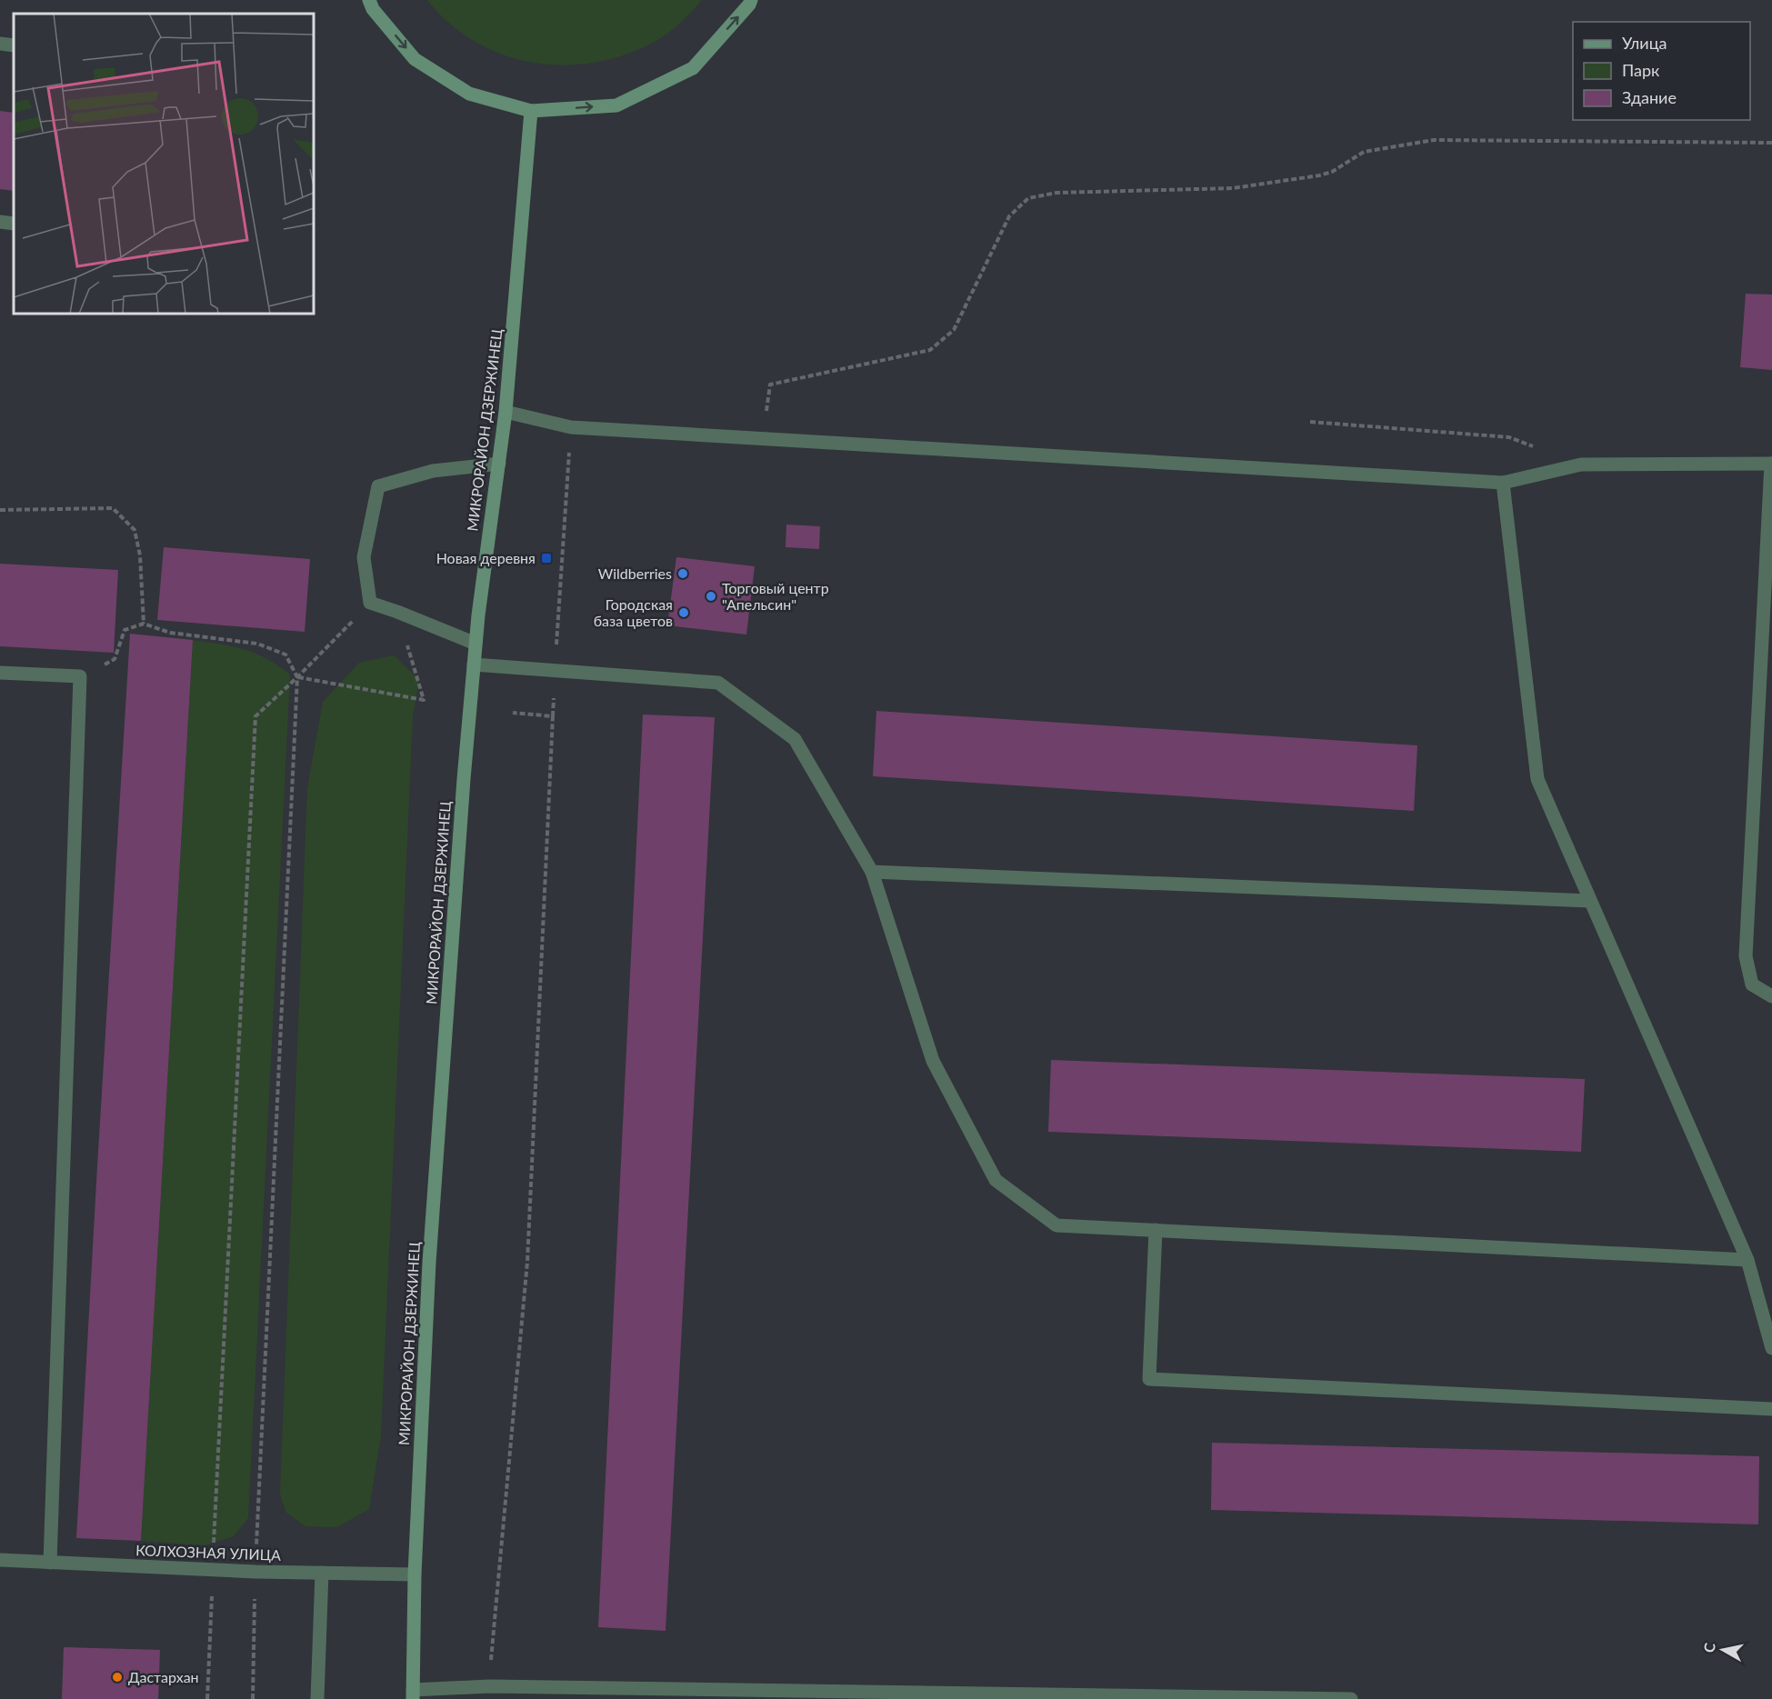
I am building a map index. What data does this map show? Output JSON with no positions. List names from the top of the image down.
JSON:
{
  "streets": {
    "main road": ["МИКРОРАЙОН ДЗЕРЖИНЕЦ"],
    "street": ["КОЛХОЗНАЯ УЛИЦА"]
  },
  "crossings": [
    ["МИКРОРАЙОН ДЗЕРЖИНЕЦ", "КОЛХОЗНАЯ УЛИЦА"]
  ],
  "places": {
    "transit": ["Новая деревня"],
    "other": [
      "Wildberries",
      "Торговый центр \"Апельсин\"",
      "Городская база цветов",
      "Дастархан"
    ]
  },
  "legend": ["Улица", "Парк", "Здание"],
  "north": "left"
}
